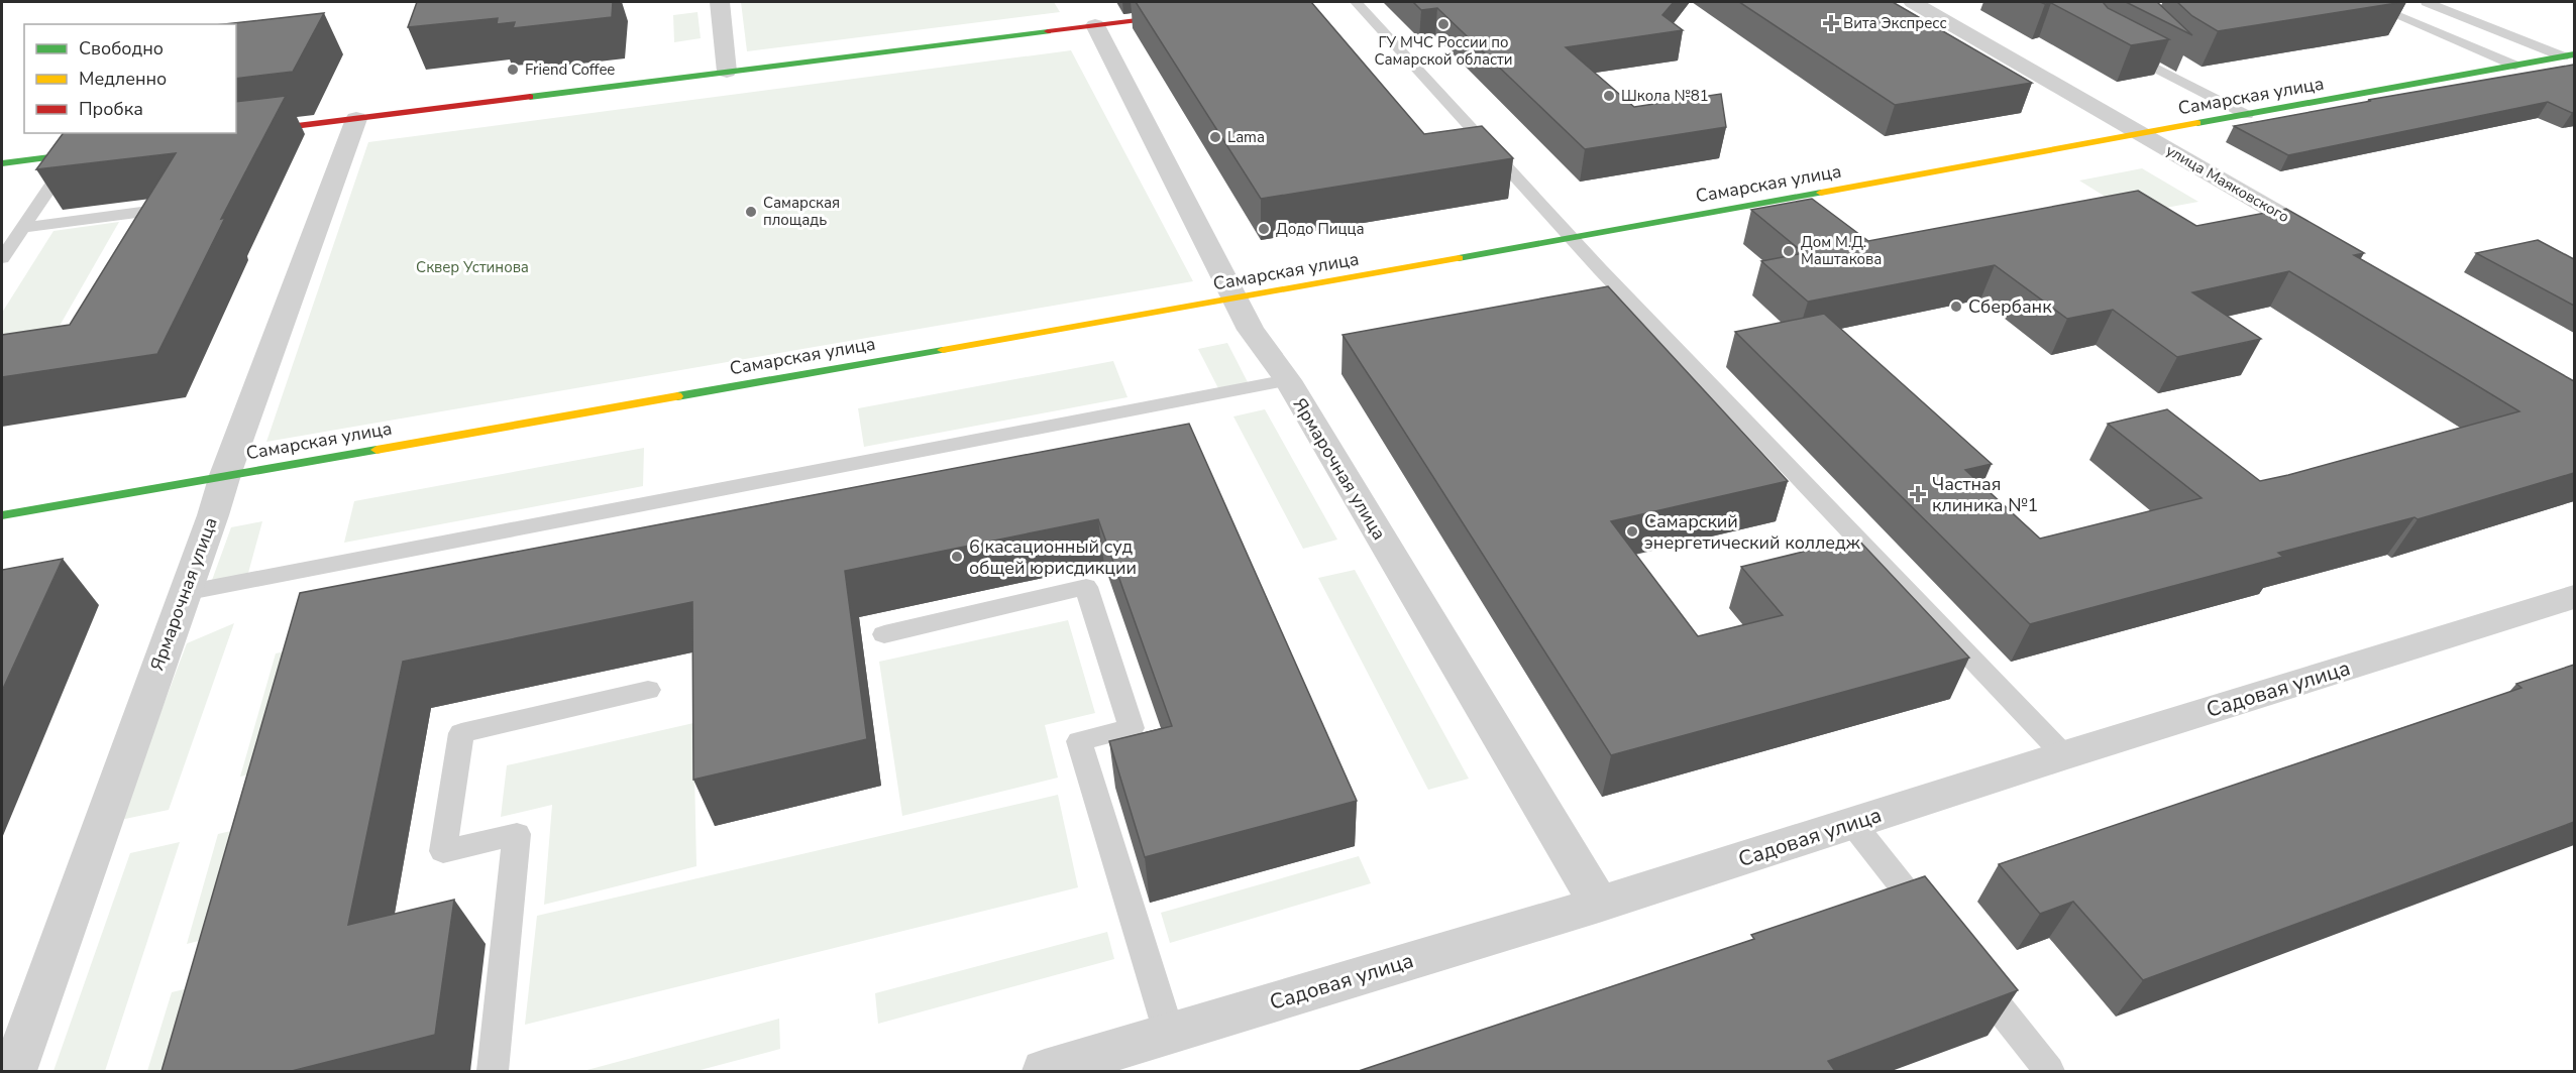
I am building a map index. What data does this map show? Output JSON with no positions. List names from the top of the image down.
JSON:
{
  "streets": {
    "main road": ["Самарская улица"],
    "street": ["улица Маяковского", "Ярмарочная улица", "Садовая улица"]
  },
  "crossings": [
    ["Самарская улица", "улица Маяковского"],
    ["Самарская улица", "Ярмарочная улица"],
    ["Ярмарочная улица", "Садовая улица"]
  ],
  "parks": ["Сквер Устинова"],
  "places": {
    "health": ["Вита Экспресс", "Частная клиника №1"],
    "other": [
      "ГУ МЧС России по Самарской области",
      "Friend Coffee",
      "Школа №81",
      "Lama",
      "Самарская площадь",
      "Додо Пицца",
      "Дом М.Д. Маштакова",
      "Сбербанк",
      "Самарский энергетический колледж",
      "6 касационный суд общей юрисдикции"
    ]
  },
  "legend": ["Свободно", "Медленно", "Пробка"]
}
